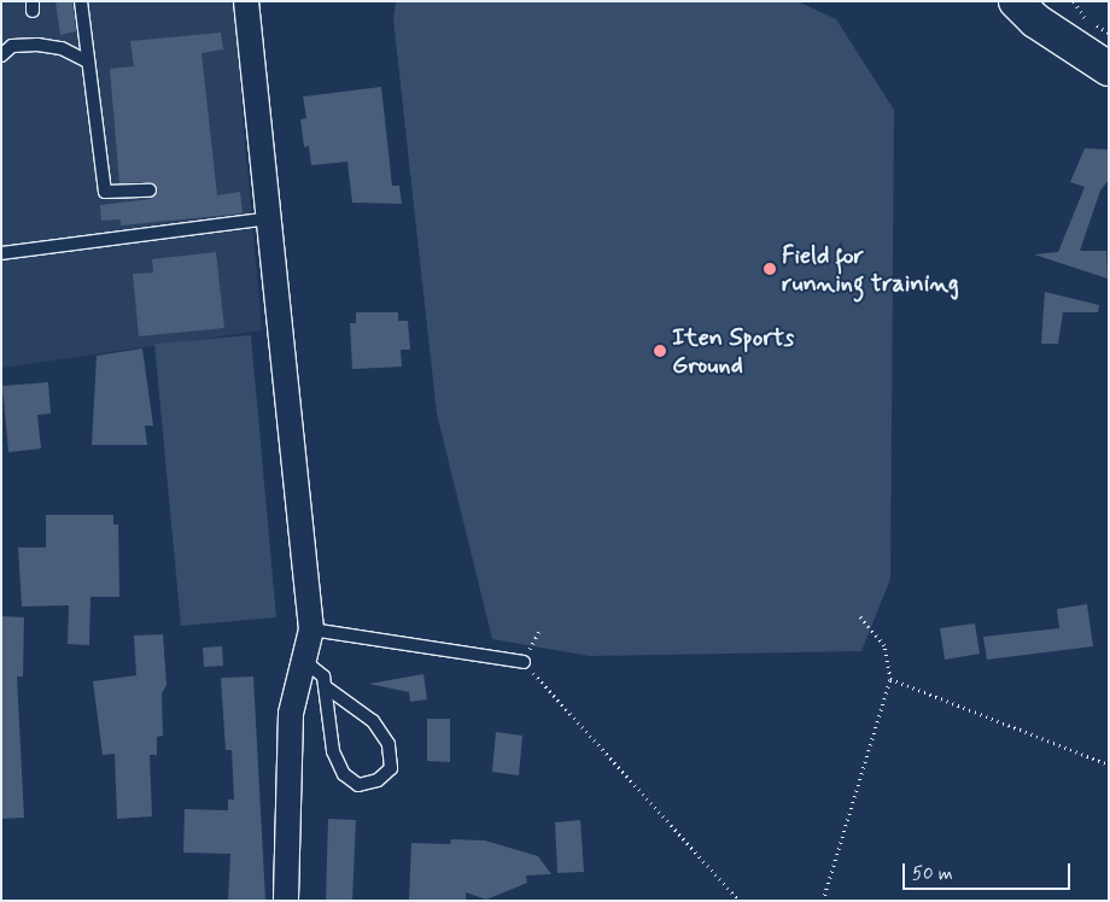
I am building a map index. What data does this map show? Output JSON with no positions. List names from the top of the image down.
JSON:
{
  "places": ["Field for running training", "Iten Sports Ground"],
  "scale_bar": "50 m"
}
